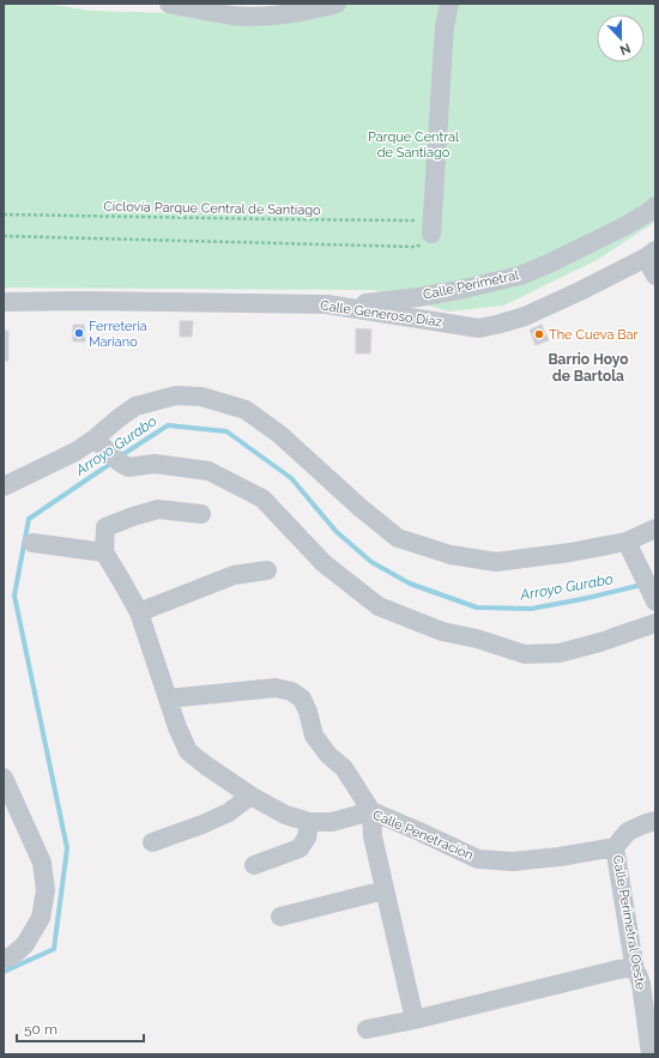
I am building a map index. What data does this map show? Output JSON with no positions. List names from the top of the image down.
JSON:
{
  "streets": {
    "street": [
      "Calle Perimetral",
      "Calle Generoso Díaz",
      "Calle Penetración",
      "Calle Perimetral Oeste"
    ],
    "path": ["Ciclovía Parque Central de Santiago"]
  },
  "crossings": [
    ["Calle Perimetral", "Calle Generoso Díaz"],
    ["Calle Penetración", "Calle Perimetral Oeste"]
  ],
  "districts": ["Barrio Hoyo de Bartola"],
  "water": ["Arroyo Gurabo"],
  "parks": ["Parque Central de Santiago"],
  "places": ["Ferreteria Mariano", "The Cueva Bar"],
  "scale_bar": "50 m",
  "north": "bottom"
}
